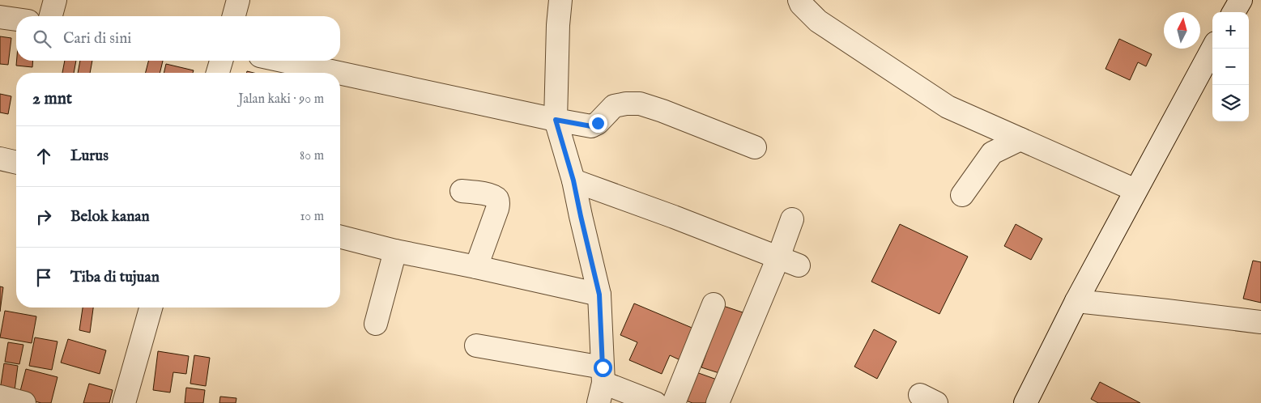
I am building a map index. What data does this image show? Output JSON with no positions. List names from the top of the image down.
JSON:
{
  "north": "top",
  "page": {
    "map_buttons": ["+", "−"],
    "search": "Cari di sini",
    "heading": ["2 mnt", "Jalan kaki · 90 m"],
    "list": [
      ["Lurus", "80 m"],
      ["Belok kanan", "10 m"],
      "Tiba di tujuan"
    ]
  }
}
